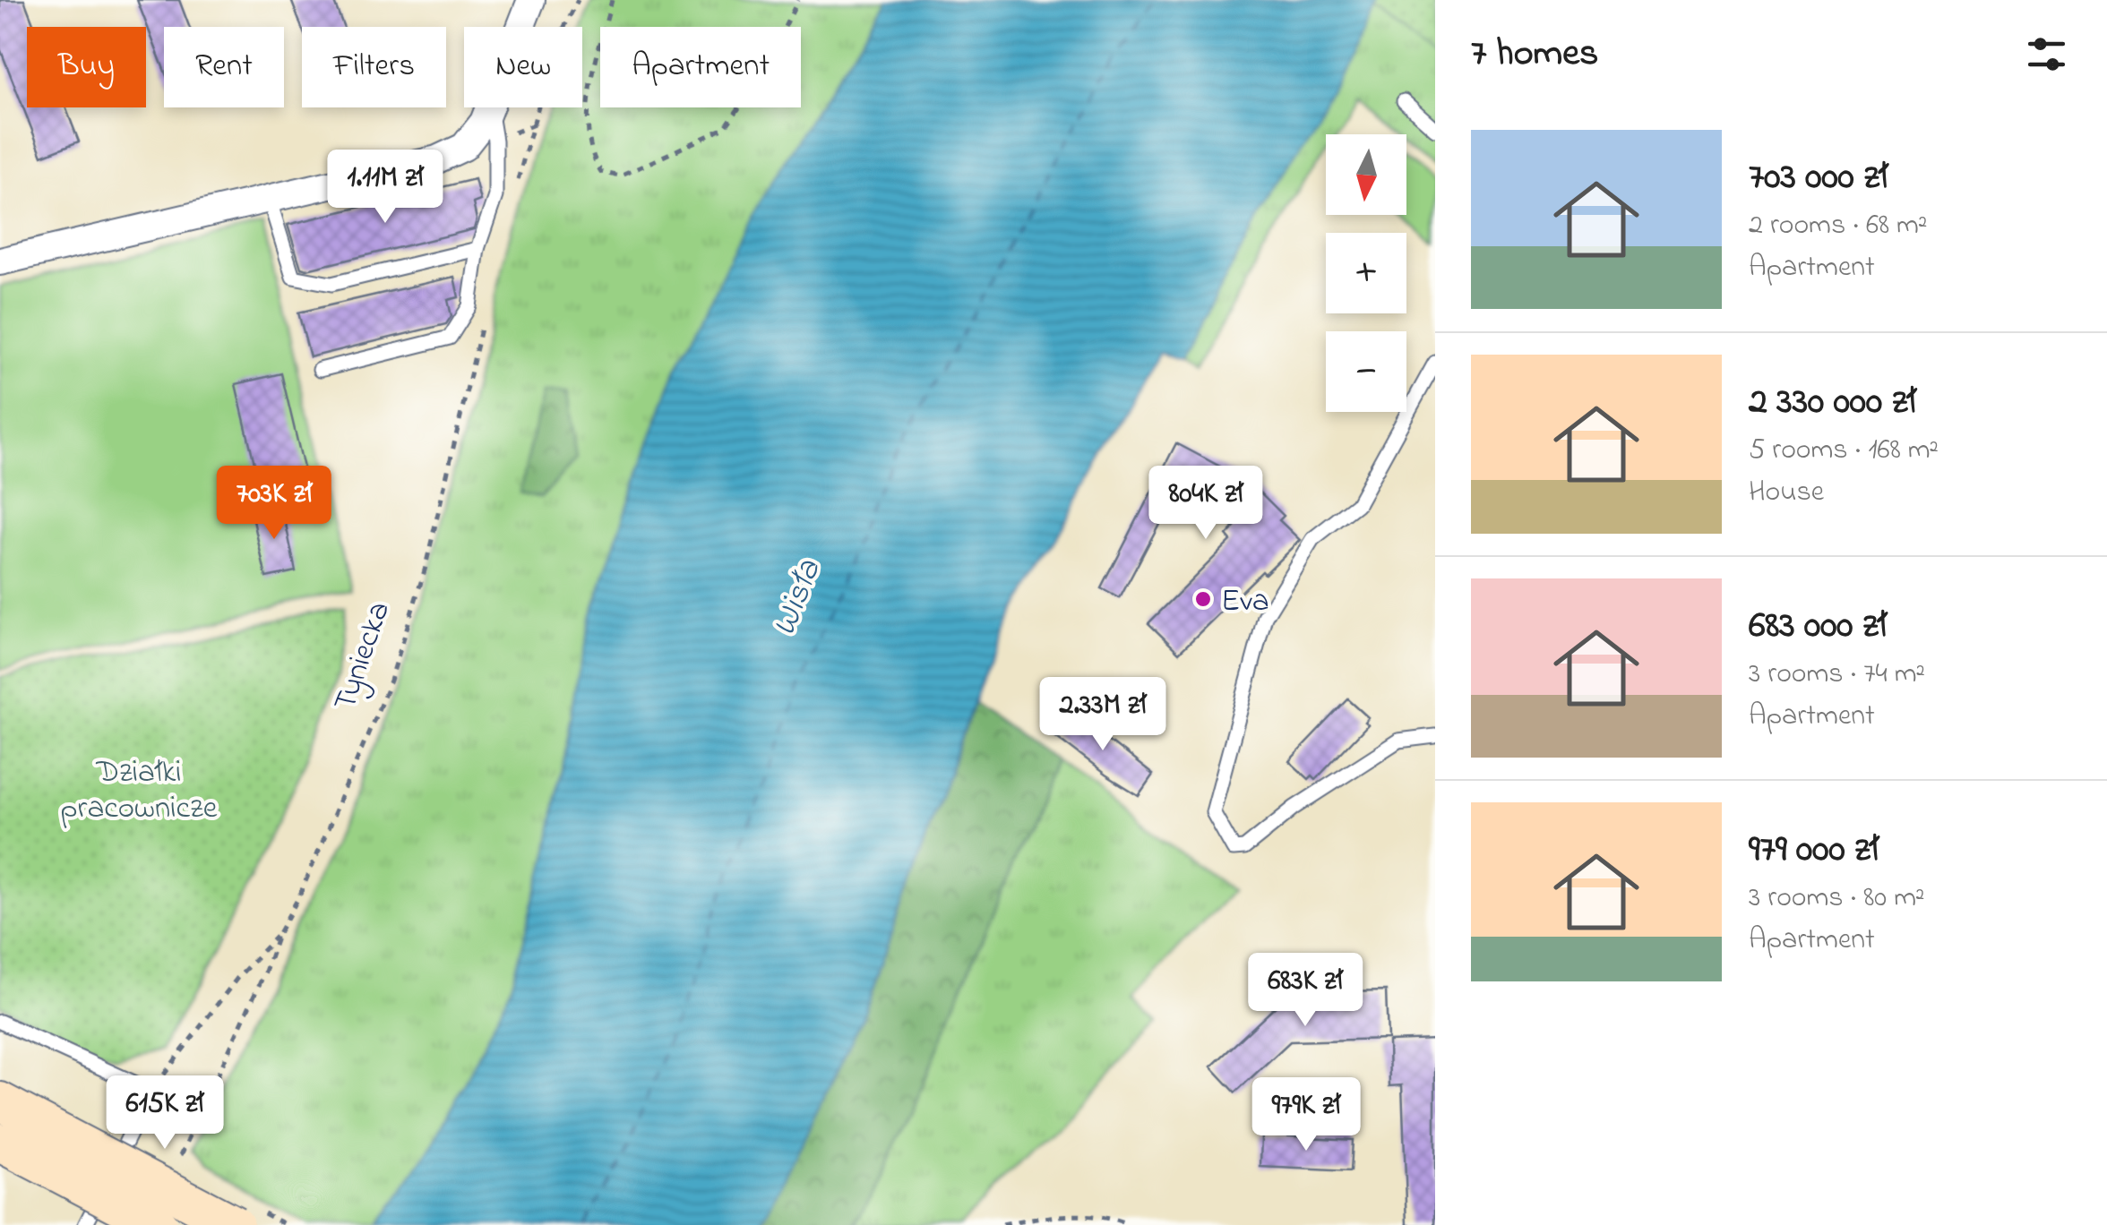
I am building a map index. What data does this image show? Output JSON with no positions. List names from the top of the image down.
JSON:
{
  "streets": {
    "path": ["Tyniecka"]
  },
  "water": ["Wisła"],
  "parks": ["Działki pracownicze"],
  "places": ["Eva"],
  "north": "bottom",
  "page": {
    "heading": "7 homes",
    "chip": [
      "Buy",
      "Rent",
      "Filters",
      "New",
      "Apartment"
    ],
    "list": [
      {
        "name": "703 000 zł",
        "note": "2 rooms · 68 m² · Apartment"
      },
      {
        "name": "2 330 000 zł",
        "note": "5 rooms · 168 m² · House"
      },
      {
        "name": "683 000 zł",
        "note": "3 rooms · 74 m² · Apartment"
      },
      {
        "name": "979 000 zł",
        "note": "3 rooms · 80 m² · Apartment"
      }
    ],
    "map_buttons": ["+", "−"],
    "price": [
      "1.11M zł",
      "703K zł",
      "804K zł",
      "2.33M zł",
      "683K zł",
      "615K zł",
      "979K zł"
    ]
  }
}
